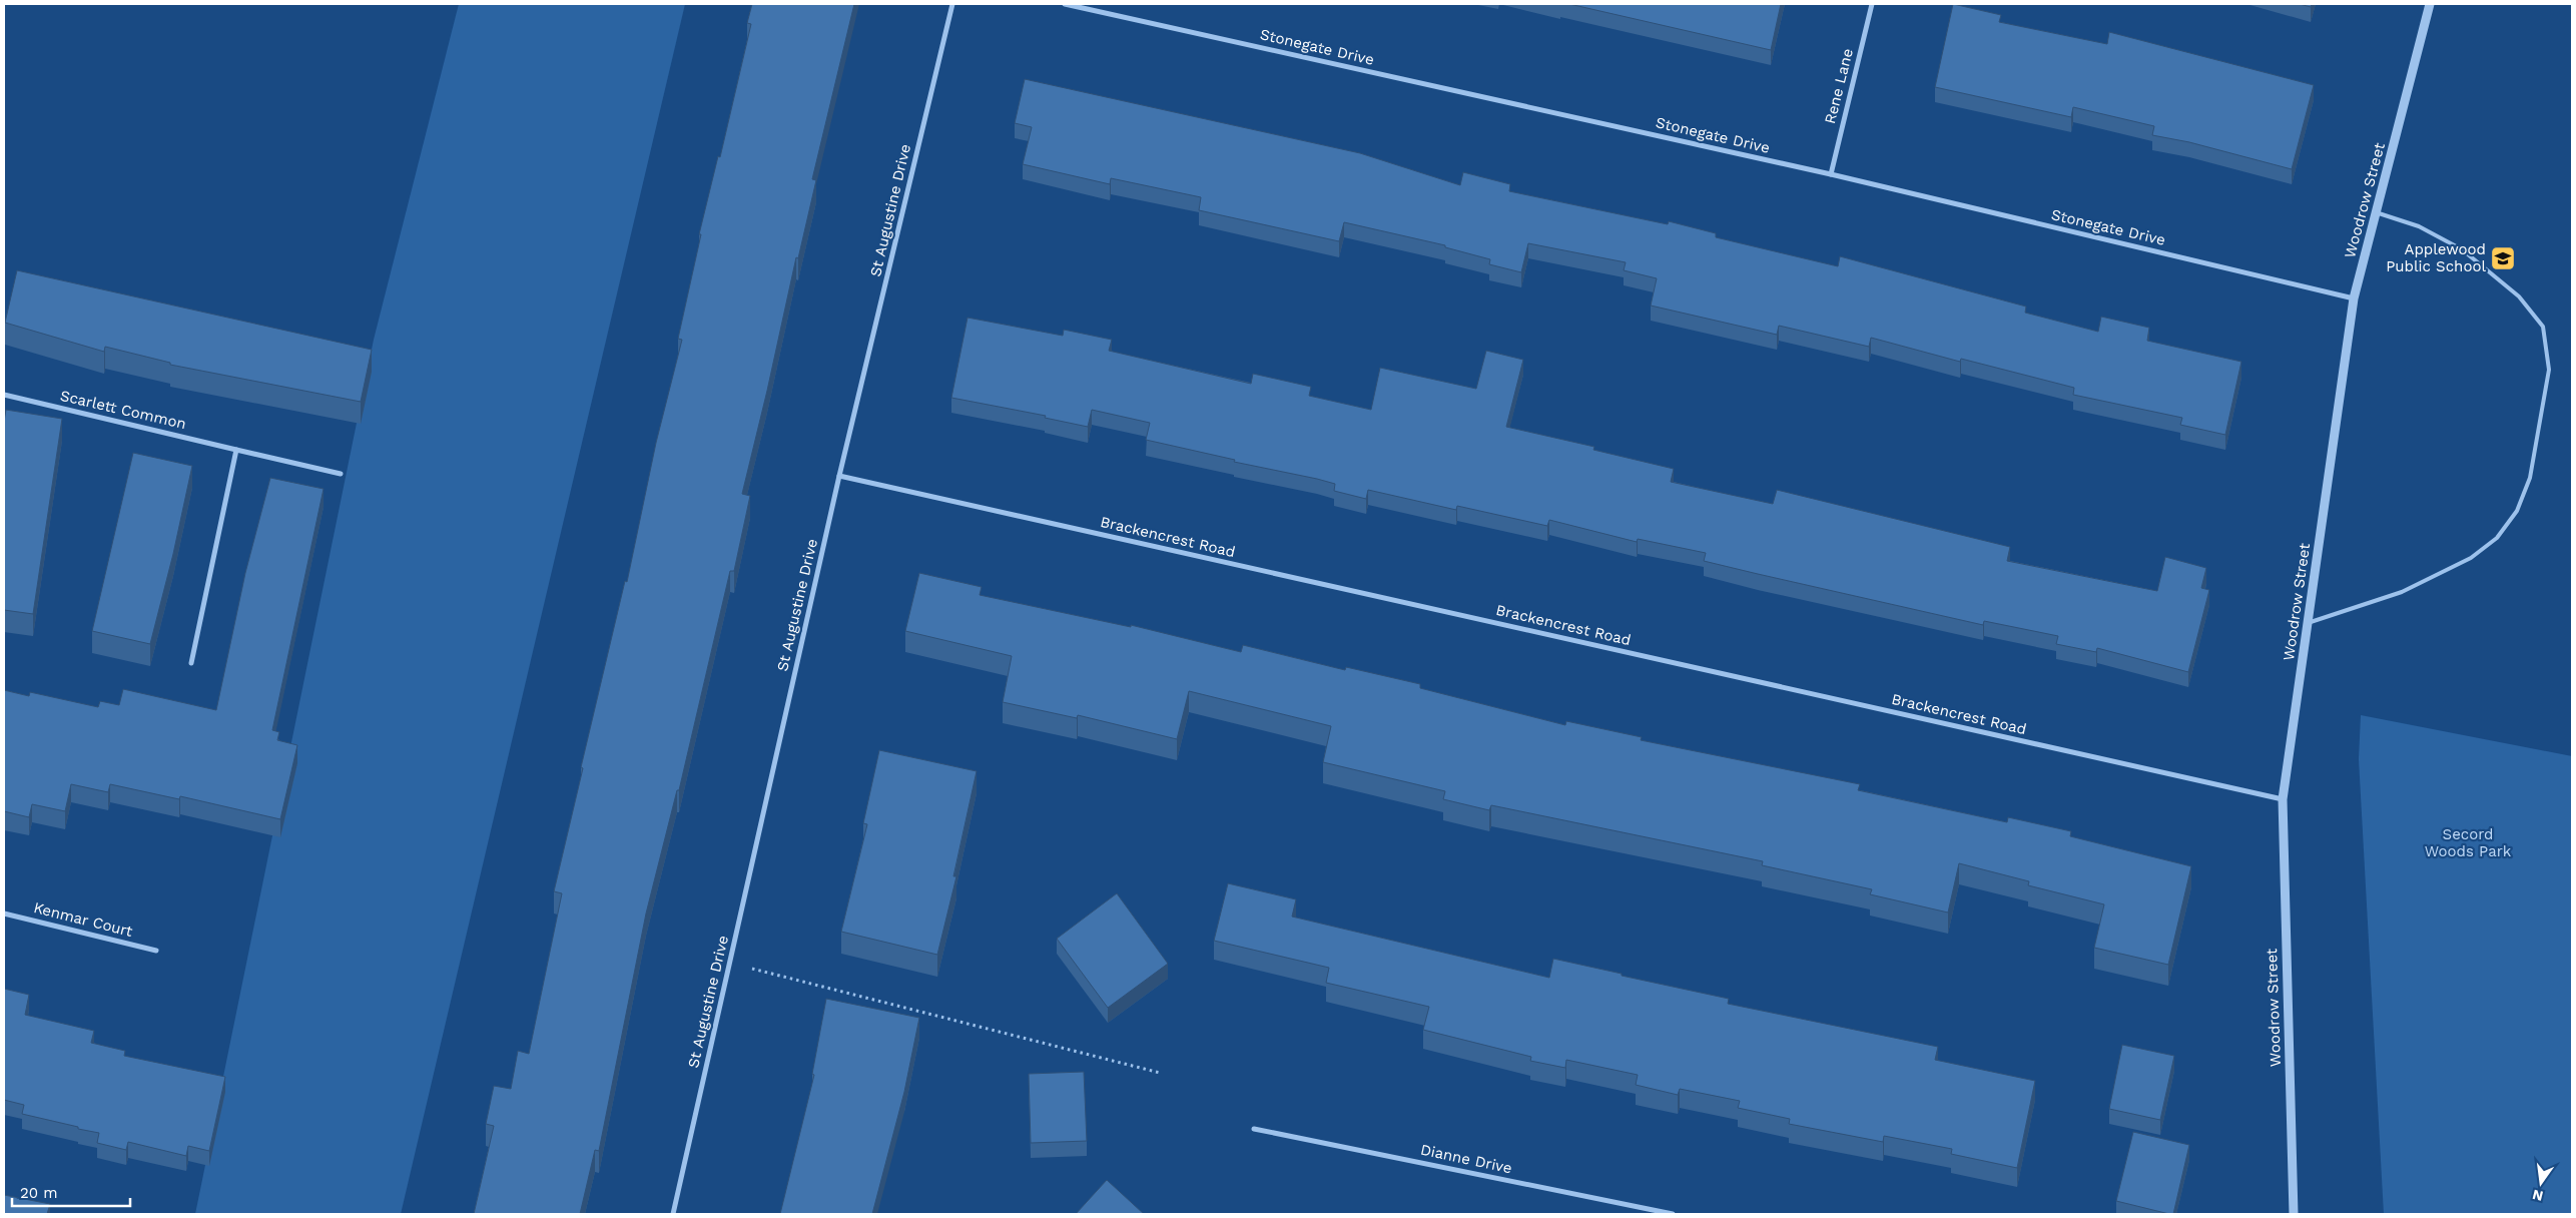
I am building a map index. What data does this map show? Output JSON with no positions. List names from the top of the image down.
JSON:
{
  "streets": {
    "street": [
      "Stonegate Drive",
      "Rene Lane",
      "Woodrow Street",
      "St Augustine Drive",
      "Scarlett Common",
      "Brackencrest Road",
      "Kenmar Court",
      "Dianne Drive"
    ]
  },
  "crossings": [
    ["Stonegate Drive", "Rene Lane"],
    ["Stonegate Drive", "Woodrow Street"],
    ["Woodrow Street", "Brackencrest Road"],
    ["St Augustine Drive", "Brackencrest Road"]
  ],
  "parks": ["Secord Woods Park"],
  "places": {
    "school or university": ["Applewood Public School"]
  },
  "scale_bar": "20 m",
  "north": "bottom"
}
